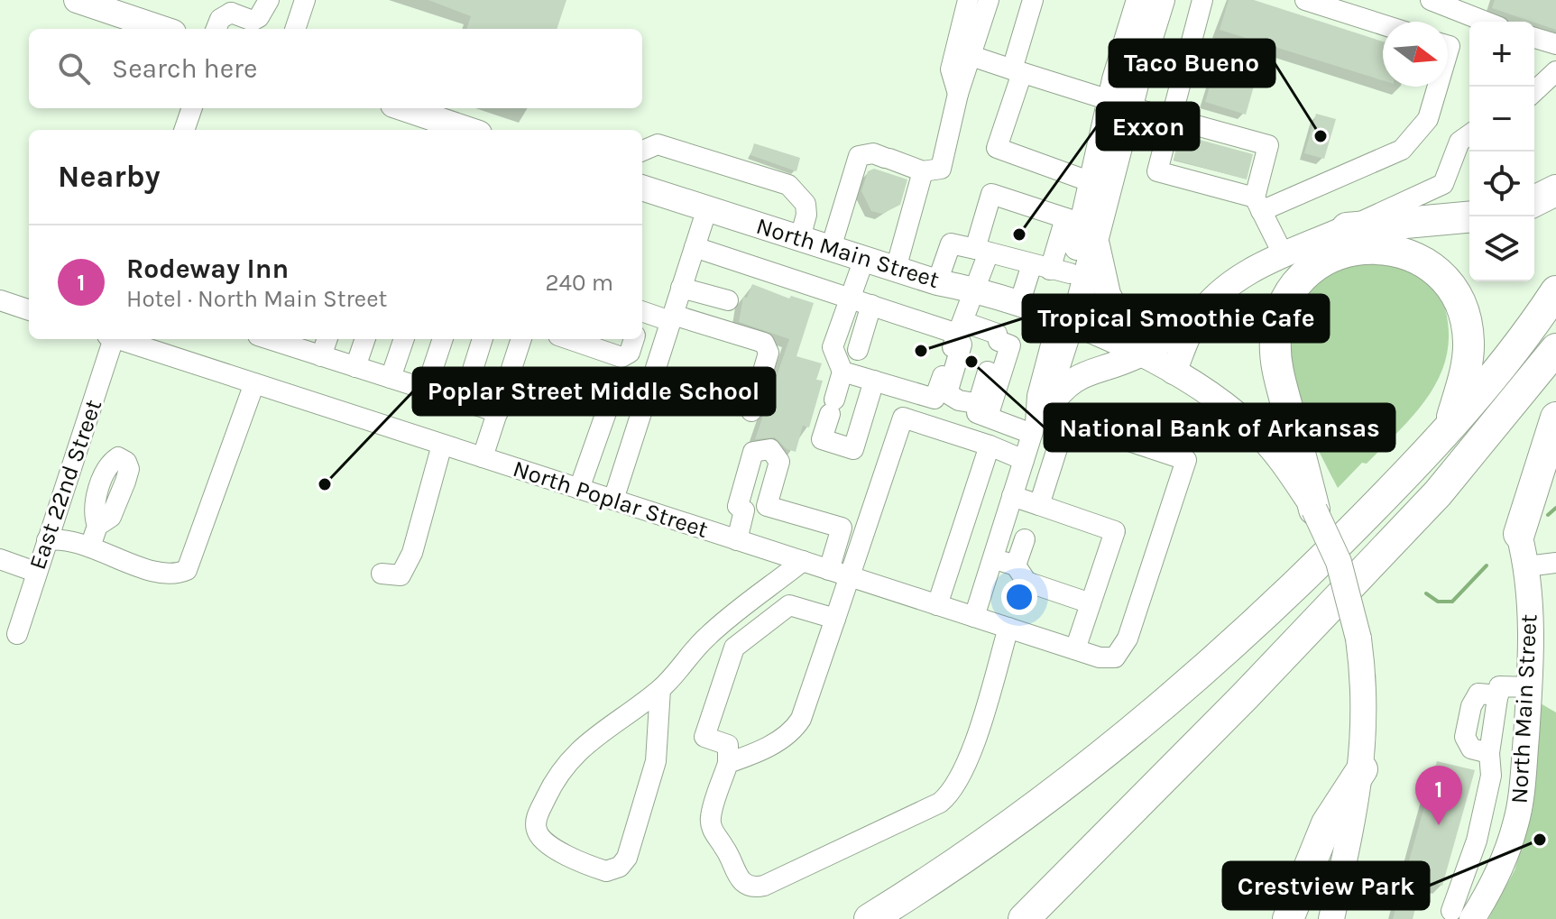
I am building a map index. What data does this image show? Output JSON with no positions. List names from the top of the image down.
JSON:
{
  "streets": {
    "main road": ["North Main Street"],
    "street": ["East 22nd Street", "North Poplar Street"]
  },
  "places": [
    "Taco Bueno",
    "Exxon",
    "Tropical Smoothie Cafe",
    "National Bank of Arkansas",
    "Poplar Street Middle School",
    "Crestview Park"
  ],
  "north": "right",
  "page": {
    "map_buttons": ["+", "−"],
    "search": "Search here",
    "heading": "Nearby",
    "list": [
      {
        "mark": "1",
        "name": "Rodeway Inn",
        "note": "Hotel · North Main Street",
        "value": "240 m"
      }
    ],
    "pins": "1"
  }
}
